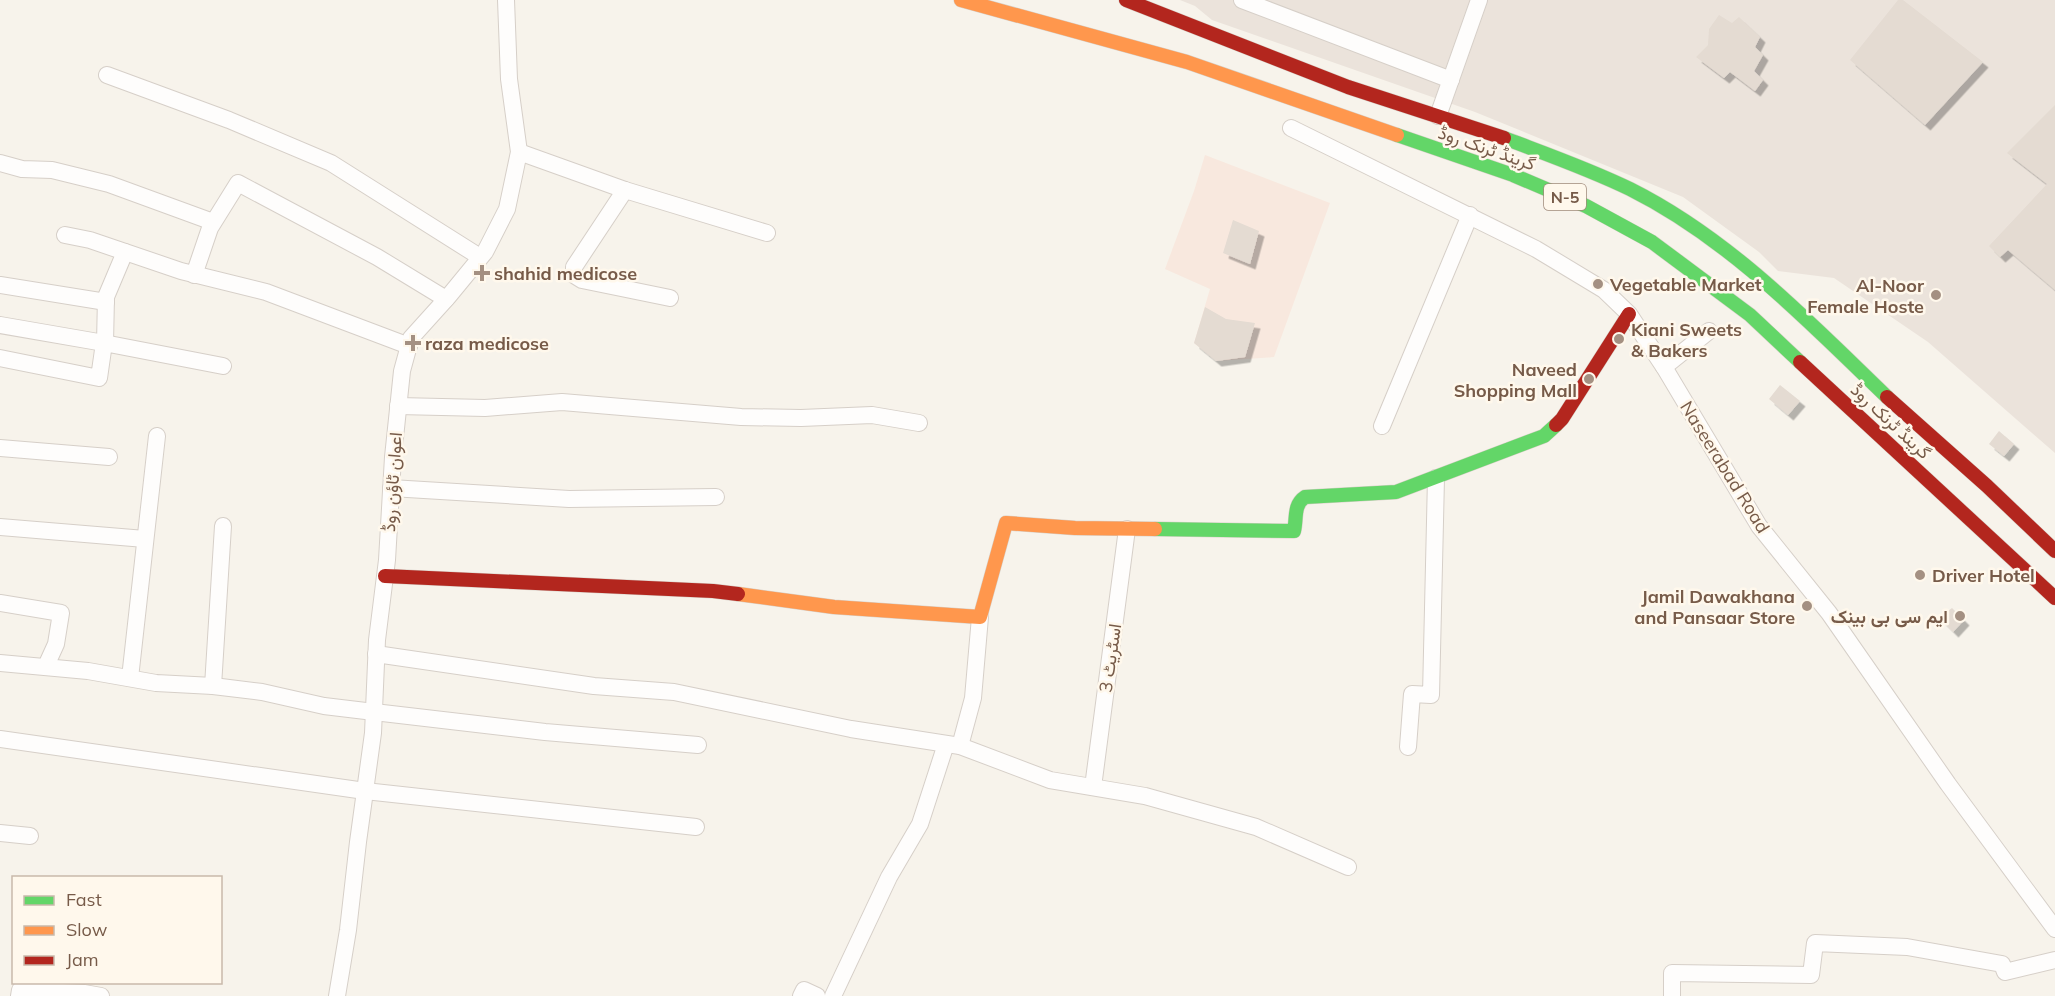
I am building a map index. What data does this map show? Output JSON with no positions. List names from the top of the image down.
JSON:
{
  "streets": {
    "main road": ["گرینڈ ٹرنک روڈ", "N-5"],
    "street": ["Naseerabad Road", "اعوان ٹاؤن روڈ", "اسٹریٹ 3"]
  },
  "places": {
    "health": ["shahid medicose", "raza medicose"],
    "other": [
      "Vegetable Market",
      "Al-Noor Female Hoste",
      "Kiani Sweets & Bakers",
      "Naveed Shopping Mall",
      "Driver Hotel",
      "Jamil Dawakhana and Pansaar Store",
      "ایم سی بی بینک"
    ]
  },
  "legend": ["Fast", "Slow", "Jam"]
}
